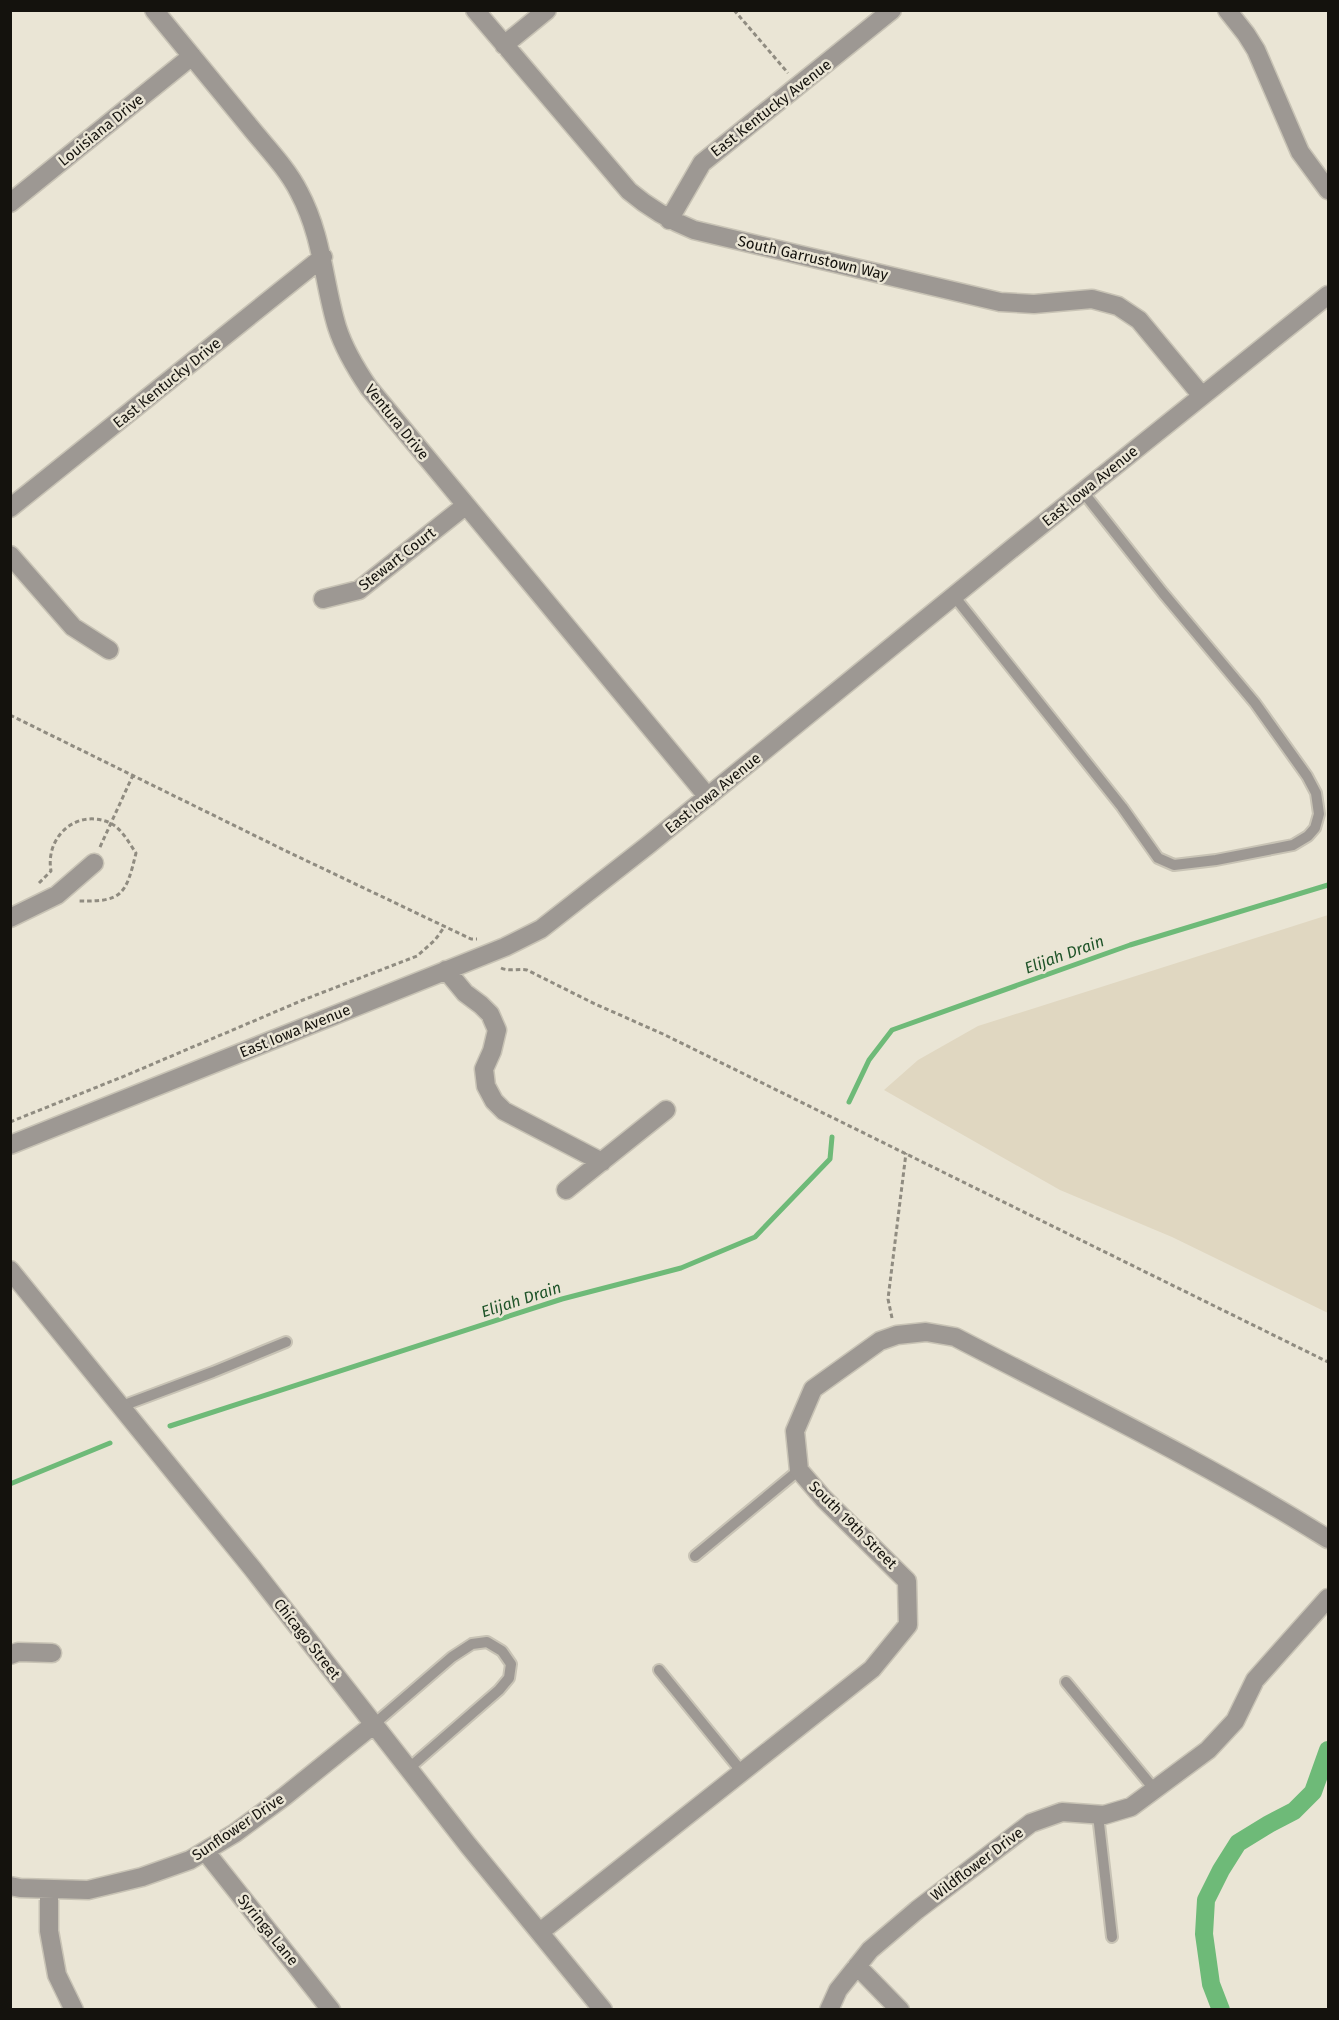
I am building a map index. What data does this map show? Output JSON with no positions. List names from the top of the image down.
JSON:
{
  "streets": {
    "street": [
      "East Kentucky Avenue",
      "Louisiana Drive",
      "South Garrustown Way",
      "East Kentucky Drive",
      "Ventura Drive",
      "East Iowa Avenue",
      "Stewart Court",
      "South 19th Street",
      "Chicago Street",
      "Sunflower Drive",
      "Wildflower Drive",
      "Syringa Lane"
    ]
  },
  "crossings": [
    ["East Kentucky Avenue", "South Garrustown Way"],
    ["Louisiana Drive", "Ventura Drive"],
    ["South Garrustown Way", "East Iowa Avenue"],
    ["East Kentucky Drive", "Ventura Drive"],
    ["Ventura Drive", "East Iowa Avenue"],
    ["Ventura Drive", "Stewart Court"],
    ["South 19th Street", "Chicago Street"],
    ["Chicago Street", "Sunflower Drive"],
    ["Sunflower Drive", "Syringa Lane"]
  ],
  "water": ["Elijah Drain"]
}
